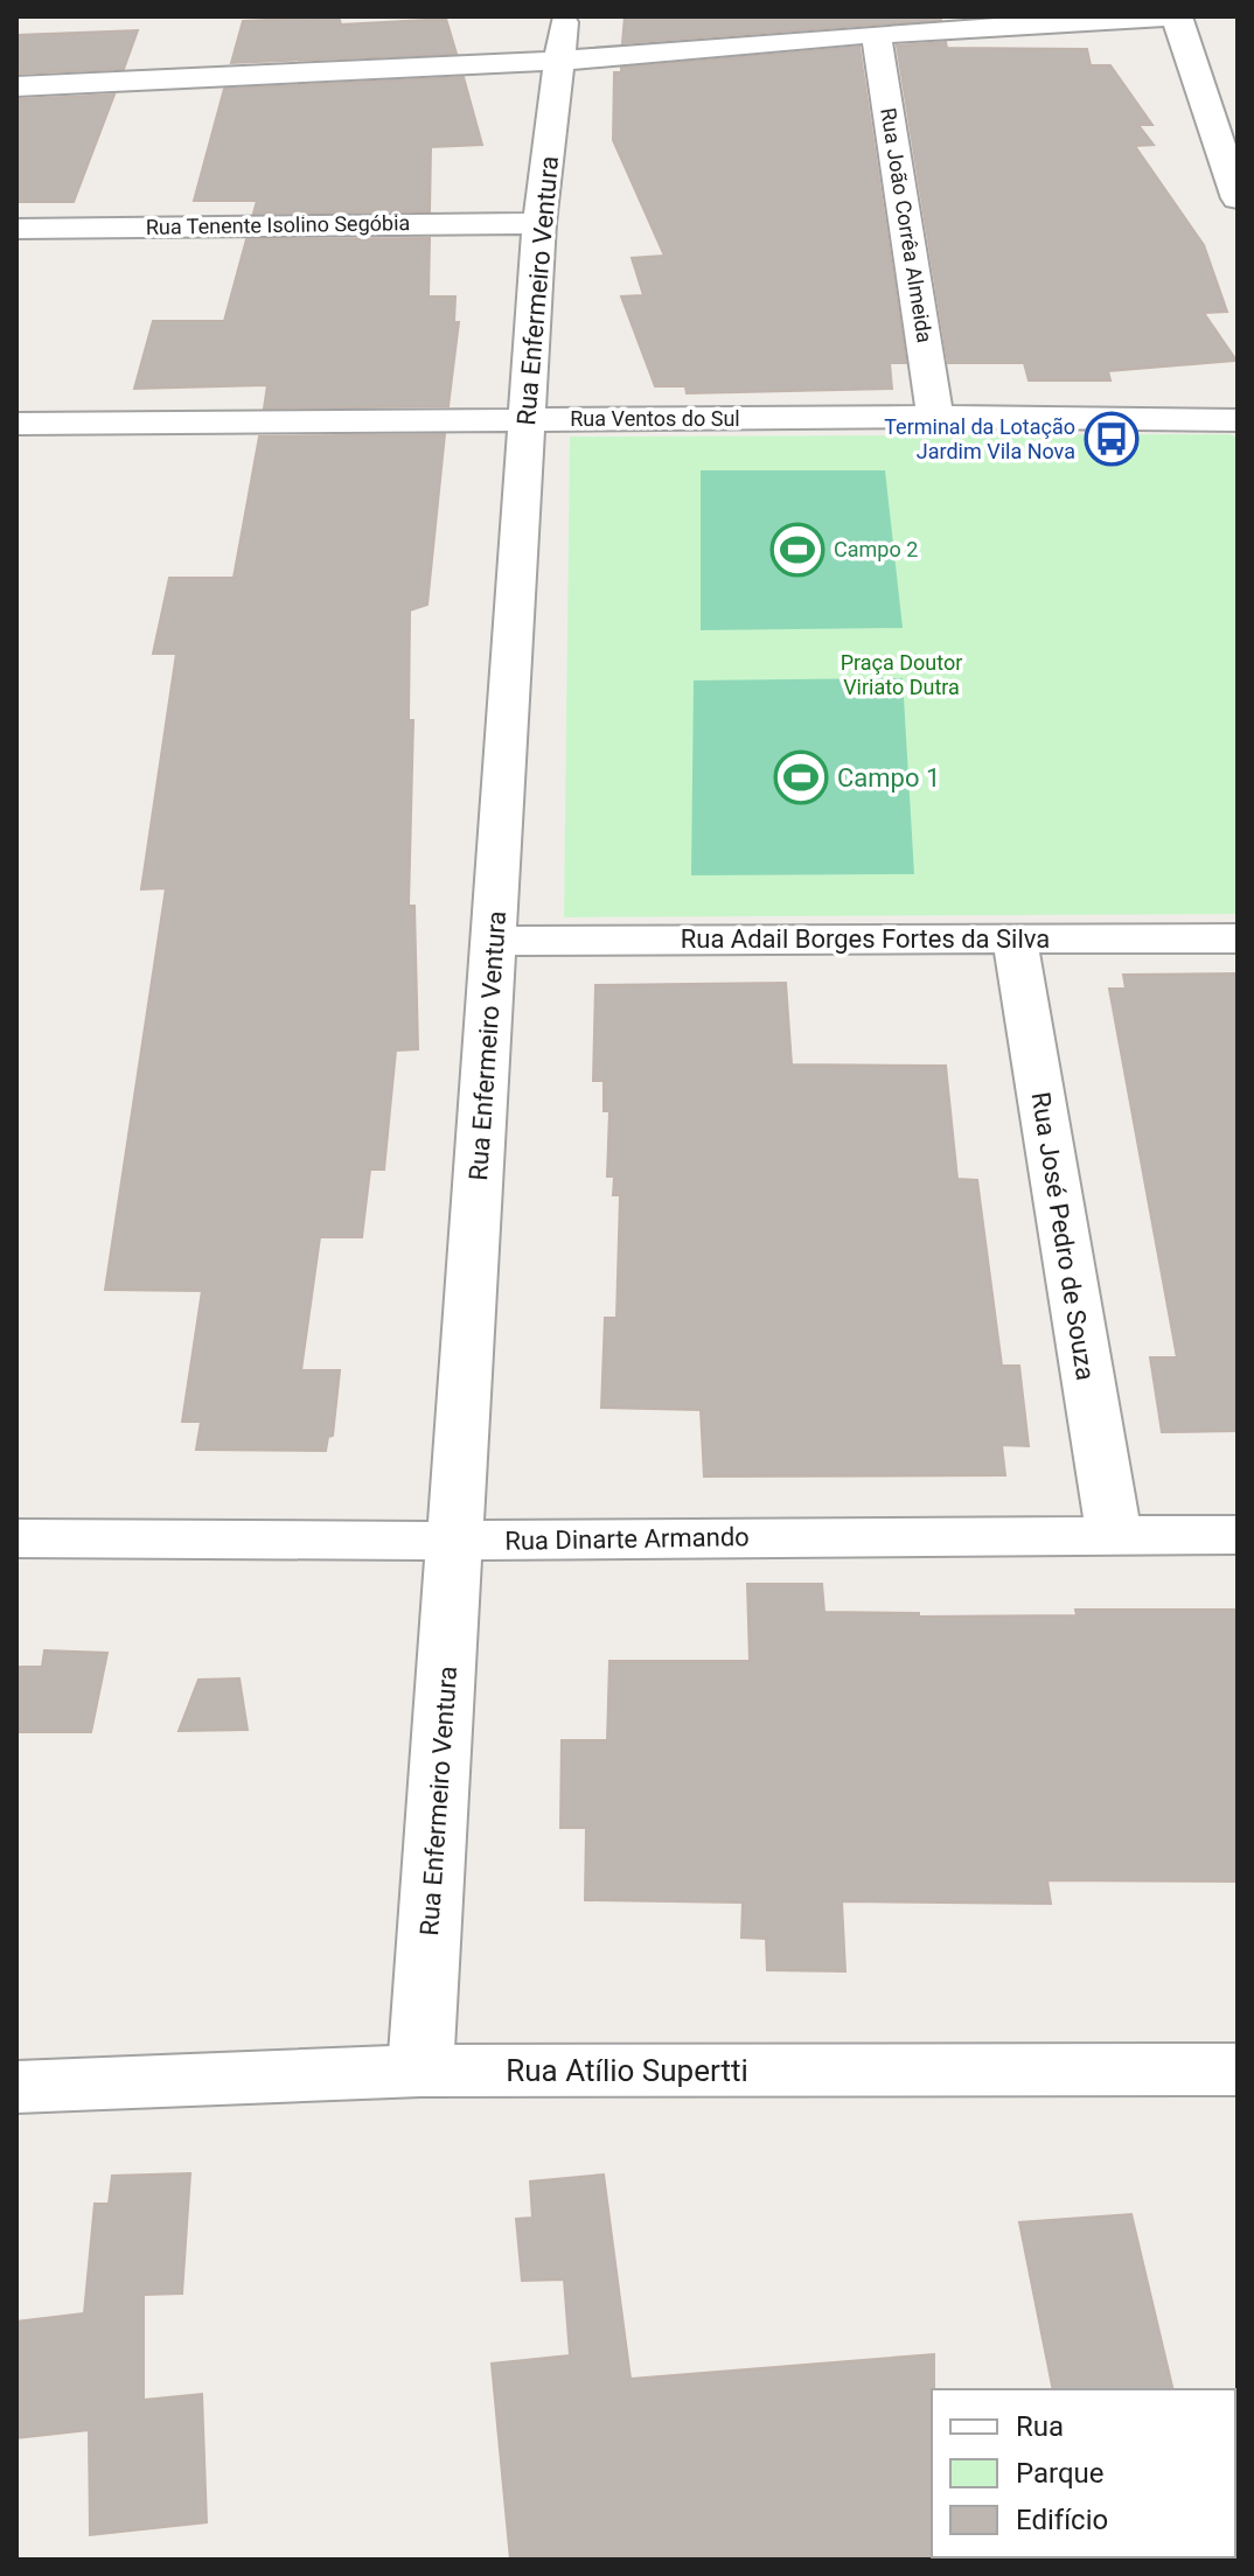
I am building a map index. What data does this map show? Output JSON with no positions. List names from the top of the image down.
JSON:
{
  "streets": {
    "street": [
      "Rua Tenente Isolino Segóbia",
      "Rua João Corrêa Almeida",
      "Rua Enfermeiro Ventura",
      "Rua Ventos do Sul",
      "Rua Adail Borges Fortes da Silva",
      "Rua José Pedro de Souza",
      "Rua Dinarte Armando",
      "Rua Atílio Supertti"
    ]
  },
  "crossings": [
    ["Rua Tenente Isolino Segóbia", "Rua Enfermeiro Ventura"],
    ["Rua João Corrêa Almeida", "Rua Ventos do Sul"],
    ["Rua Enfermeiro Ventura", "Rua Ventos do Sul"],
    ["Rua Enfermeiro Ventura", "Rua Adail Borges Fortes da Silva"],
    ["Rua Enfermeiro Ventura", "Rua Dinarte Armando"],
    ["Rua Enfermeiro Ventura", "Rua Atílio Supertti"],
    ["Rua Adail Borges Fortes da Silva", "Rua José Pedro de Souza"],
    ["Rua José Pedro de Souza", "Rua Dinarte Armando"]
  ],
  "parks": ["Praça Doutor Viriato Dutra"],
  "places": {
    "bus stop": ["Terminal da Lotação Jardim Vila Nova"],
    "sports": ["Campo 2", "Campo 1"]
  },
  "legend": ["Rua", "Parque", "Edifício"]
}
